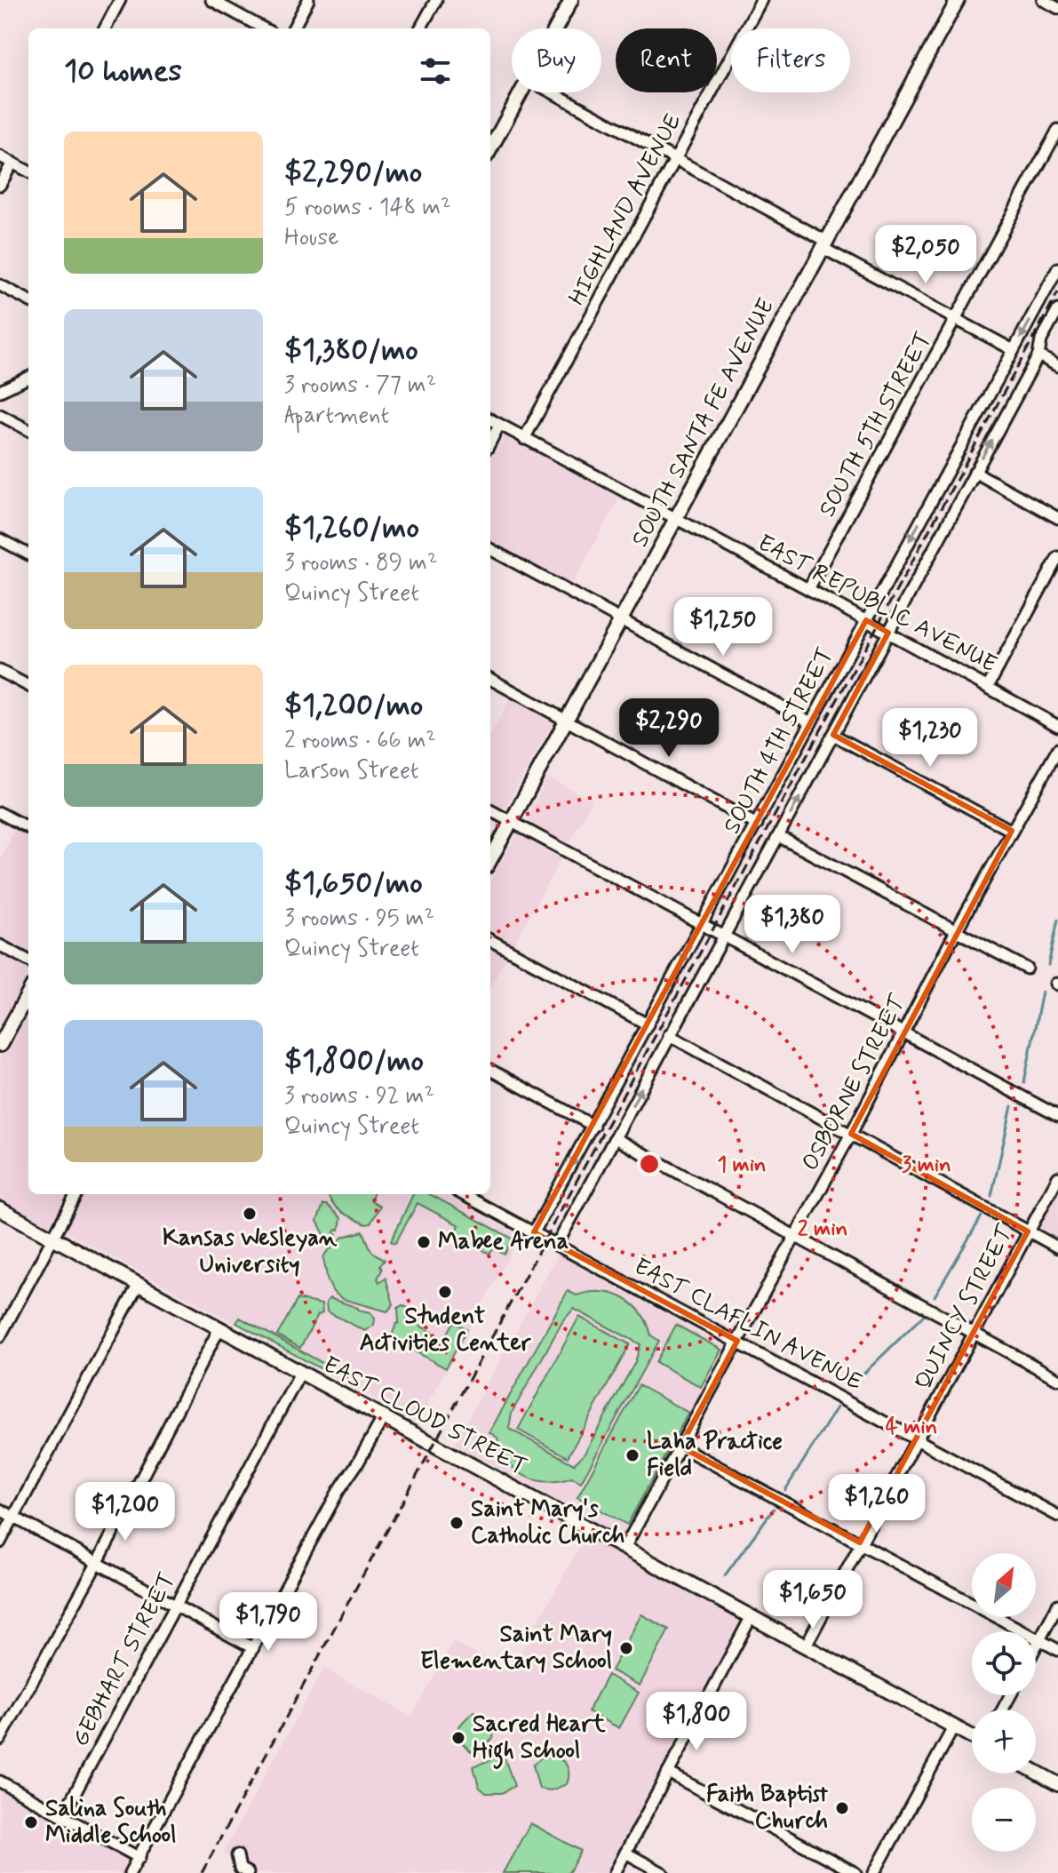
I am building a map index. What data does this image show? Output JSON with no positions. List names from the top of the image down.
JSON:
{
  "streets": {
    "main road": ["SOUTH SANTA FE AVENUE", "EAST CLOUD STREET"],
    "street": [
      "HIGHLAND AVENUE",
      "SOUTH 5TH STREET",
      "EAST REPUBLIC AVENUE",
      "SOUTH 4TH STREET",
      "OSBORNE STREET",
      "QUINCY STREET",
      "EAST CLAFLIN AVENUE",
      "GEBHART STREET"
    ]
  },
  "crossings": [
    ["HIGHLAND AVENUE", "EAST REPUBLIC AVENUE"],
    ["SOUTH SANTA FE AVENUE", "EAST REPUBLIC AVENUE"],
    ["SOUTH 5TH STREET", "EAST REPUBLIC AVENUE"],
    ["EAST REPUBLIC AVENUE", "SOUTH 4TH STREET"],
    ["SOUTH 4TH STREET", "EAST CLAFLIN AVENUE"],
    ["OSBORNE STREET", "EAST CLAFLIN AVENUE"],
    ["OSBORNE STREET", "EAST CLOUD STREET"],
    ["QUINCY STREET", "EAST CLAFLIN AVENUE"],
    ["QUINCY STREET", "EAST CLOUD STREET"],
    ["EAST CLOUD STREET", "GEBHART STREET"]
  ],
  "places": [
    "Kansas Wesleyan University",
    "Mabee Arena",
    "Student Activities Center",
    "Laha Practice Field",
    "Saint Mary's Catholic Church",
    "Saint Mary Elementary School",
    "Sacred Heart High School",
    "Faith Baptist Church",
    "Salina South Middle School"
  ],
  "north": "top right",
  "page": {
    "chip": ["Buy", "Rent", "Filters"],
    "heading": "10 homes",
    "list": [
      {
        "name": "$2,290/mo",
        "note": "5 rooms · 148 m² · House"
      },
      {
        "name": "$1,380/mo",
        "note": "3 rooms · 77 m² · Apartment"
      },
      {
        "name": "$1,260/mo",
        "note": "3 rooms · 89 m² · Quincy Street"
      },
      {
        "name": "$1,200/mo",
        "note": "2 rooms · 66 m² · Larson Street"
      },
      {
        "name": "$1,650/mo",
        "note": "3 rooms · 95 m² · Quincy Street"
      },
      {
        "name": "$1,800/mo",
        "note": "3 rooms · 92 m² · Quincy Street"
      }
    ],
    "price": [
      "$2,050",
      "$1,250",
      "$2,290",
      "$1,230",
      "$1,380",
      "$1,260",
      "$1,200",
      "$1,650",
      "$1,790",
      "$1,800"
    ],
    "map_buttons": ["+", "−"]
  },
  "rings": [
    "1 min",
    "3 min",
    "2 min",
    "4 min"
  ]
}
